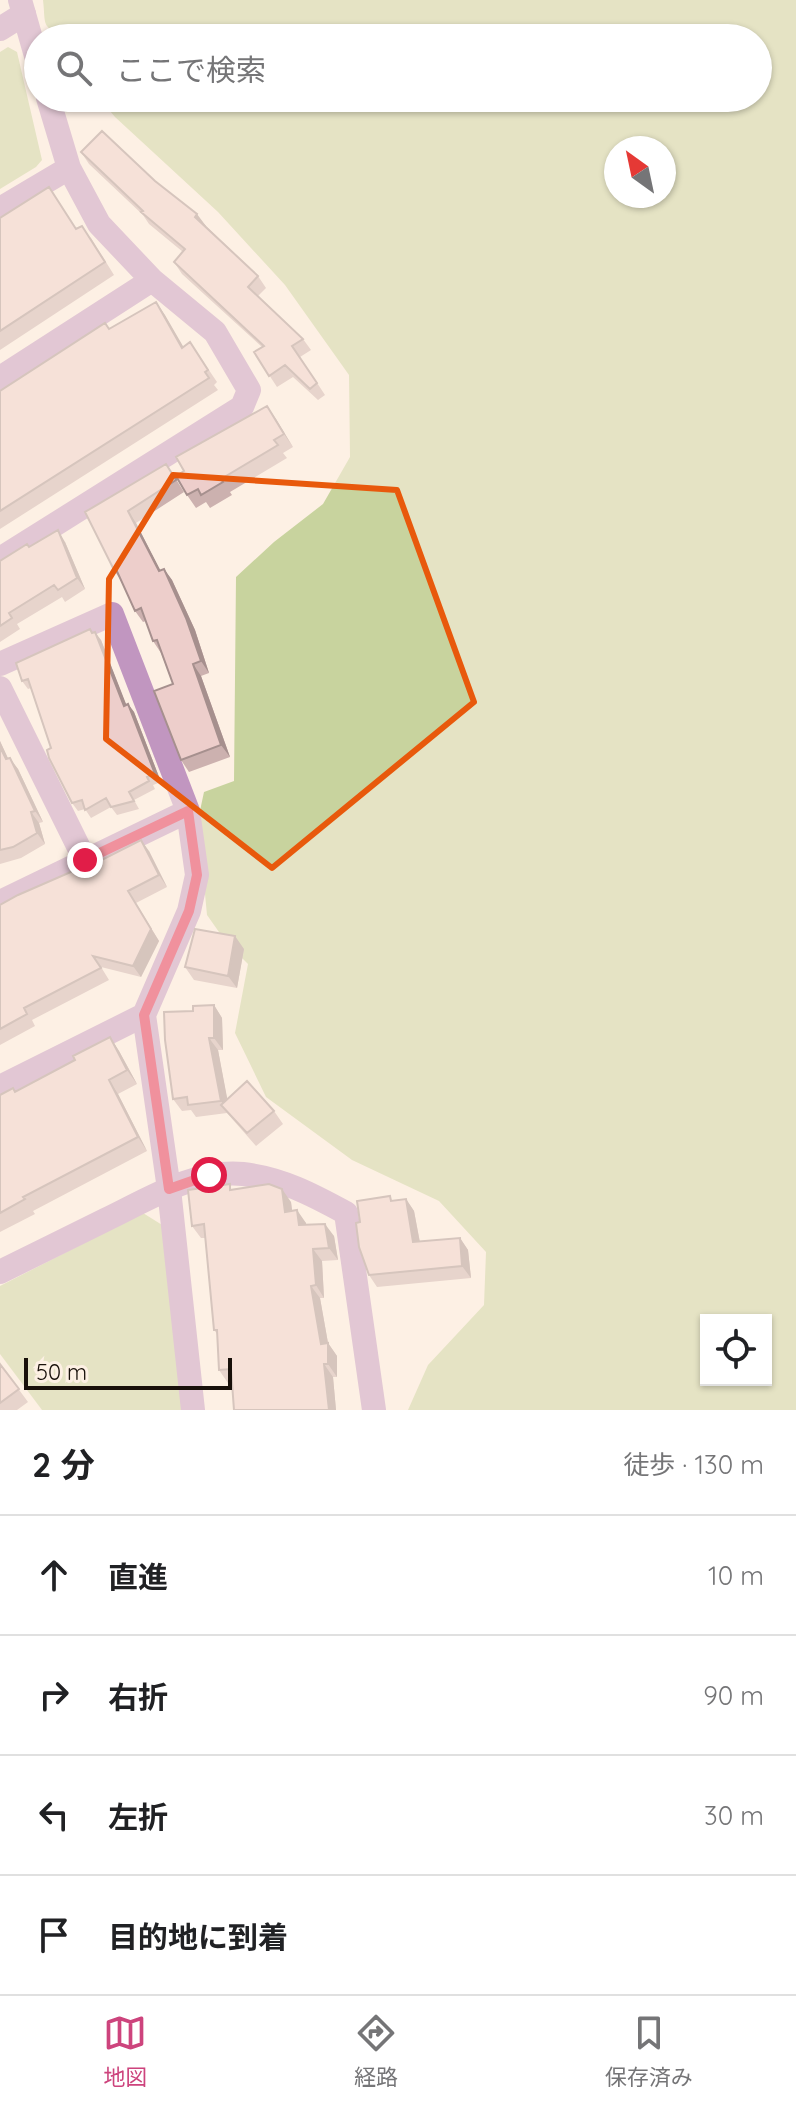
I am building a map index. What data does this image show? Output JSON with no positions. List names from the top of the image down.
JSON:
{
  "scale_bar": "50 m",
  "north": "top left",
  "page": {
    "search": "ここで検索",
    "scale": "50 m",
    "heading": ["2 分", "徒歩 · 130 m"],
    "list": [
      ["直進", "10 m"],
      ["右折", "90 m"],
      ["左折", "30 m"],
      "目的地に到着"
    ],
    "nav": ["地図", "経路", "保存済み"]
  }
}
